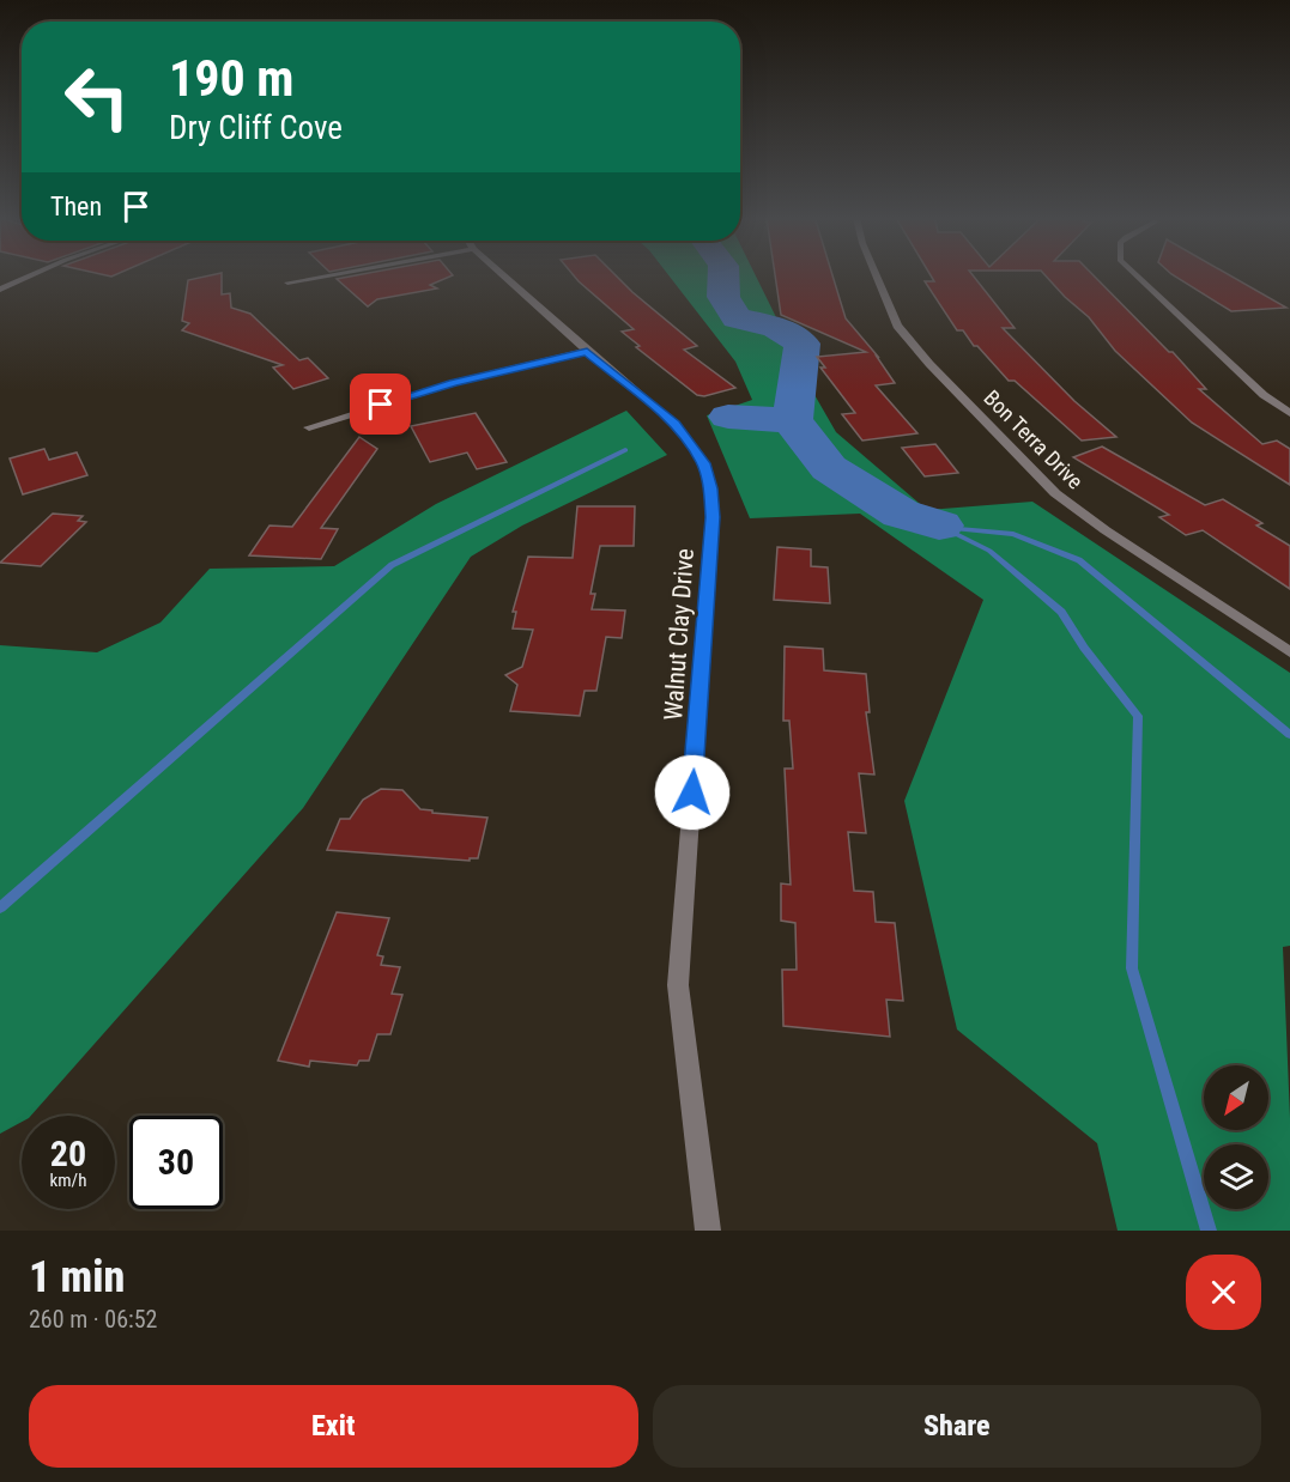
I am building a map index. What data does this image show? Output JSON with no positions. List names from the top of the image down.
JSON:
{
  "streets": {
    "street": ["Bon Terra Drive", "Walnut Clay Drive"]
  },
  "north": "bottom left",
  "page": {
    "turn": ["190 m", "Dry Cliff Cove"],
    "then": "Then",
    "speed": "20 km/h",
    "limit": "30",
    "heading": ["1 min", "260 m · 06:52"],
    "buttons": ["Exit", "Share"]
  }
}
